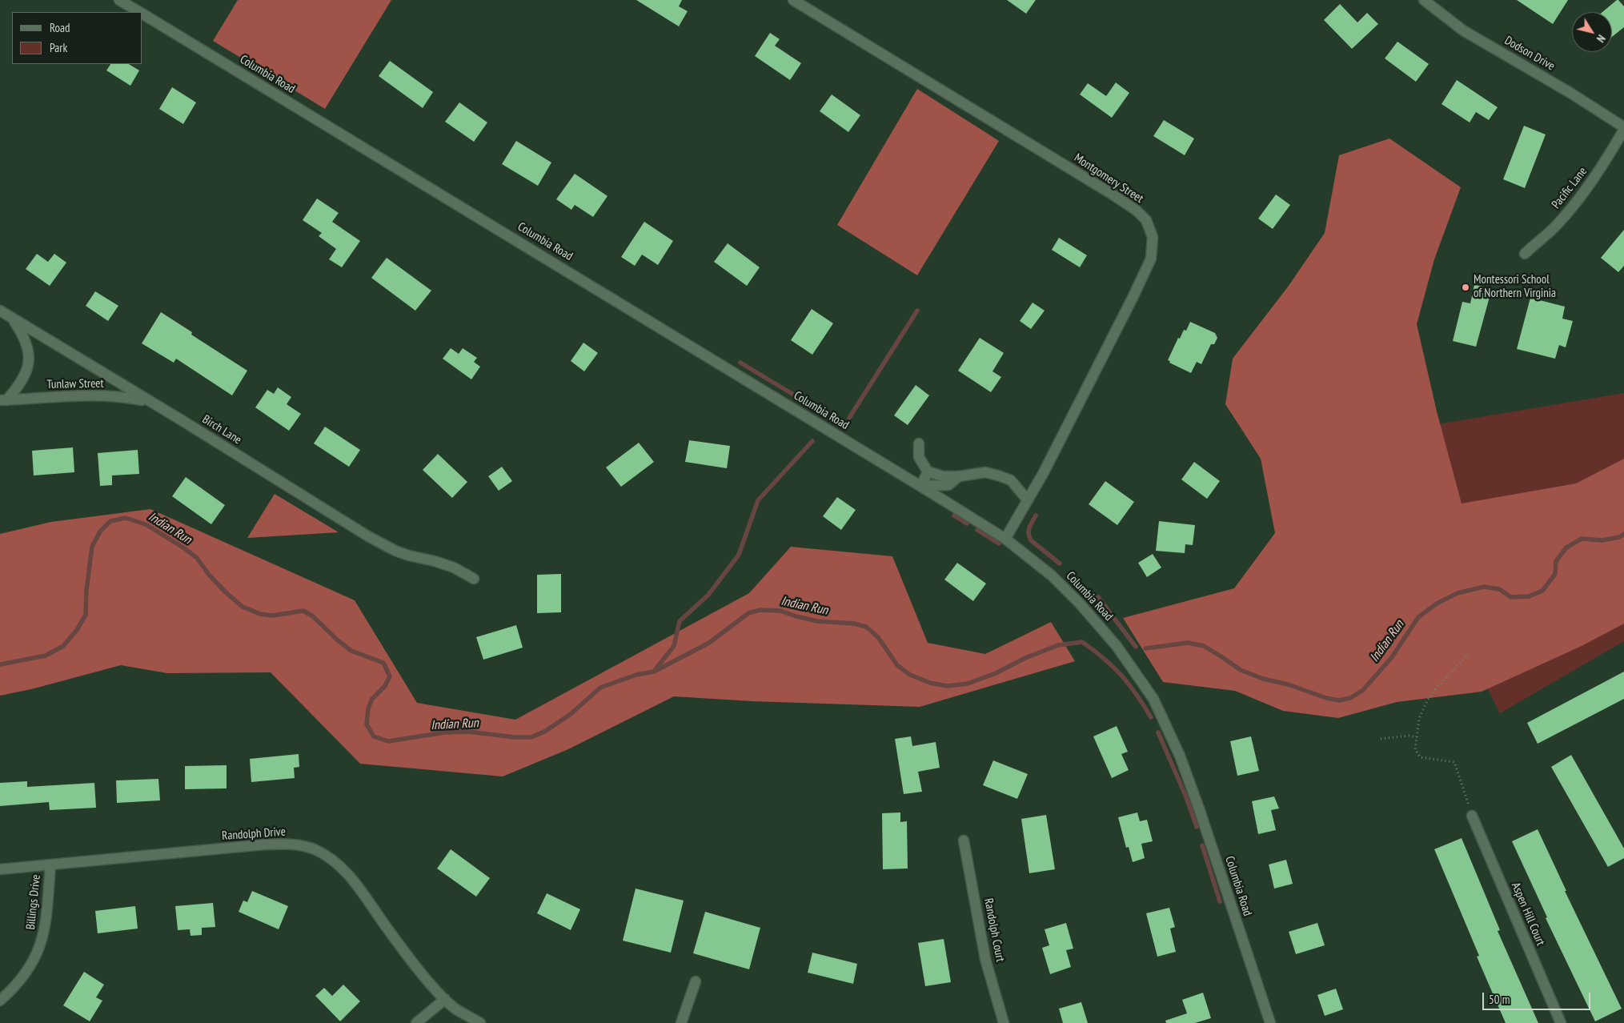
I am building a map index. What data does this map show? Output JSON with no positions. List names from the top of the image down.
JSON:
{
  "streets": {
    "street": [
      "Dodson Drive",
      "Columbia Road",
      "Montgomery Street",
      "Pacific Lane",
      "Tunlaw Street",
      "Birch Lane",
      "Randolph Drive",
      "Billings Drive",
      "Aspen Hill Court",
      "Randolph Court"
    ]
  },
  "crossings": [
    ["Dodson Drive", "Pacific Lane"],
    ["Columbia Road", "Montgomery Street"],
    ["Tunlaw Street", "Birch Lane"],
    ["Randolph Drive", "Billings Drive"]
  ],
  "water": ["Indian Run"],
  "places": ["Montessori School of Northern Virginia"],
  "legend": ["Road", "Park"],
  "scale_bar": "50 m",
  "north": "bottom right"
}
